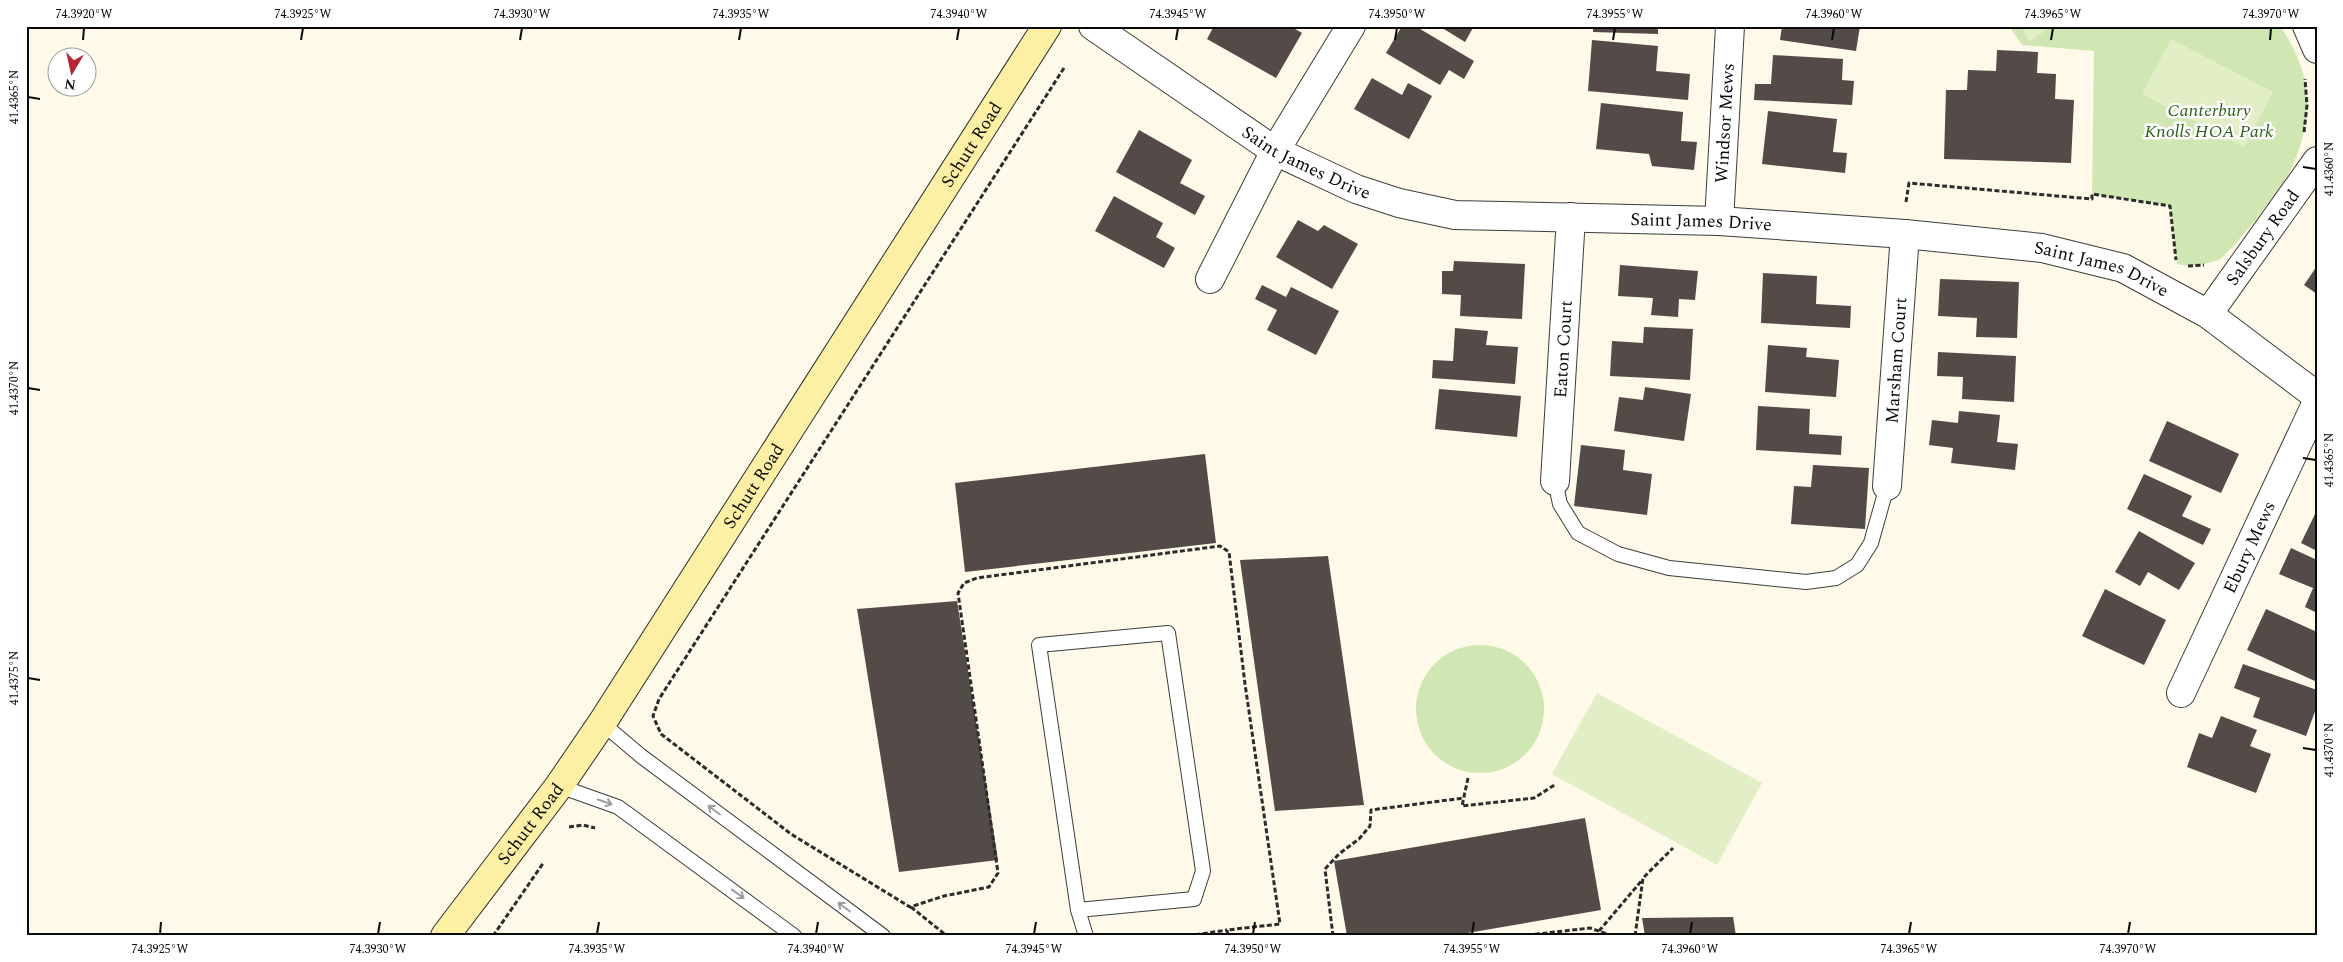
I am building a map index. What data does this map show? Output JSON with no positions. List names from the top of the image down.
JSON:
{
  "streets": {
    "street": [
      "Windsor Mews",
      "Schutt Road",
      "Saint James Drive",
      "Salsbury Road",
      "Eaton Court",
      "Marsham Court",
      "Ebury Mews"
    ]
  },
  "crossings": [
    ["Windsor Mews", "Saint James Drive"],
    ["Saint James Drive", "Salsbury Road"],
    ["Saint James Drive", "Eaton Court"],
    ["Saint James Drive", "Marsham Court"]
  ],
  "parks": ["Canterbury Knolls HOA Park"],
  "north": "bottom",
  "coordinates": [
    "74.3920°W",
    "74.3925°W",
    "74.3930°W",
    "74.3935°W",
    "74.3940°W",
    "74.3945°W",
    "74.3950°W",
    "74.3955°W",
    "74.3960°W",
    "74.3965°W",
    "74.3970°W",
    "41.4365°N",
    "41.4360°N",
    "41.4370°N",
    "41.4375°N"
  ]
}
